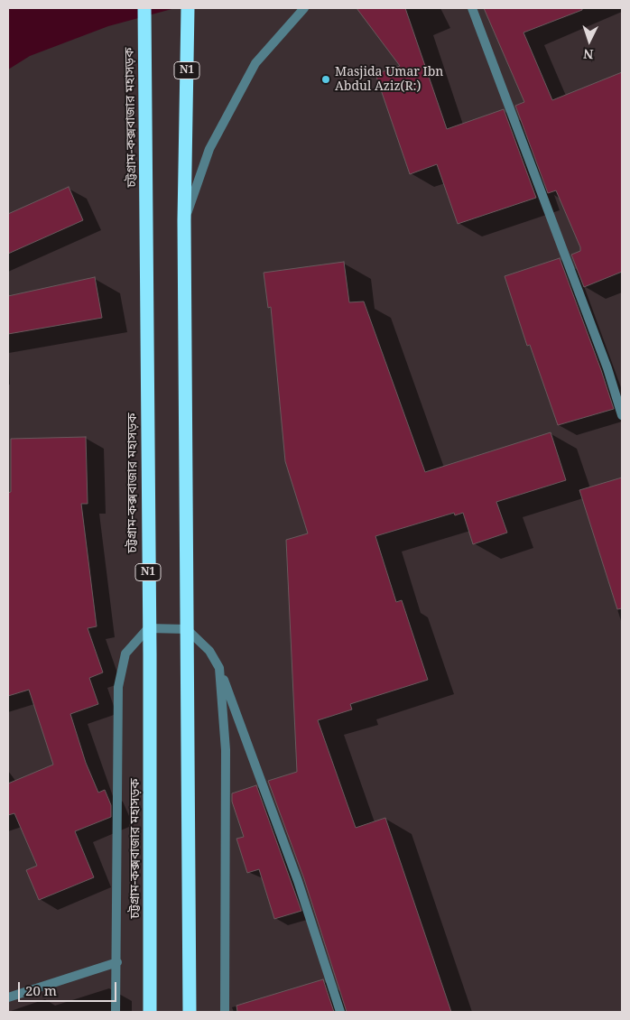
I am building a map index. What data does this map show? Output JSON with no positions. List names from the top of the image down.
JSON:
{
  "streets": {
    "highway": ["N1", "চট্টগ্রাম-কক্সবাজার মহাসড়ক"]
  },
  "places": ["Masjida Umar Ibn Abdul Aziz(R:)"],
  "scale_bar": "20 m",
  "north": "bottom"
}
